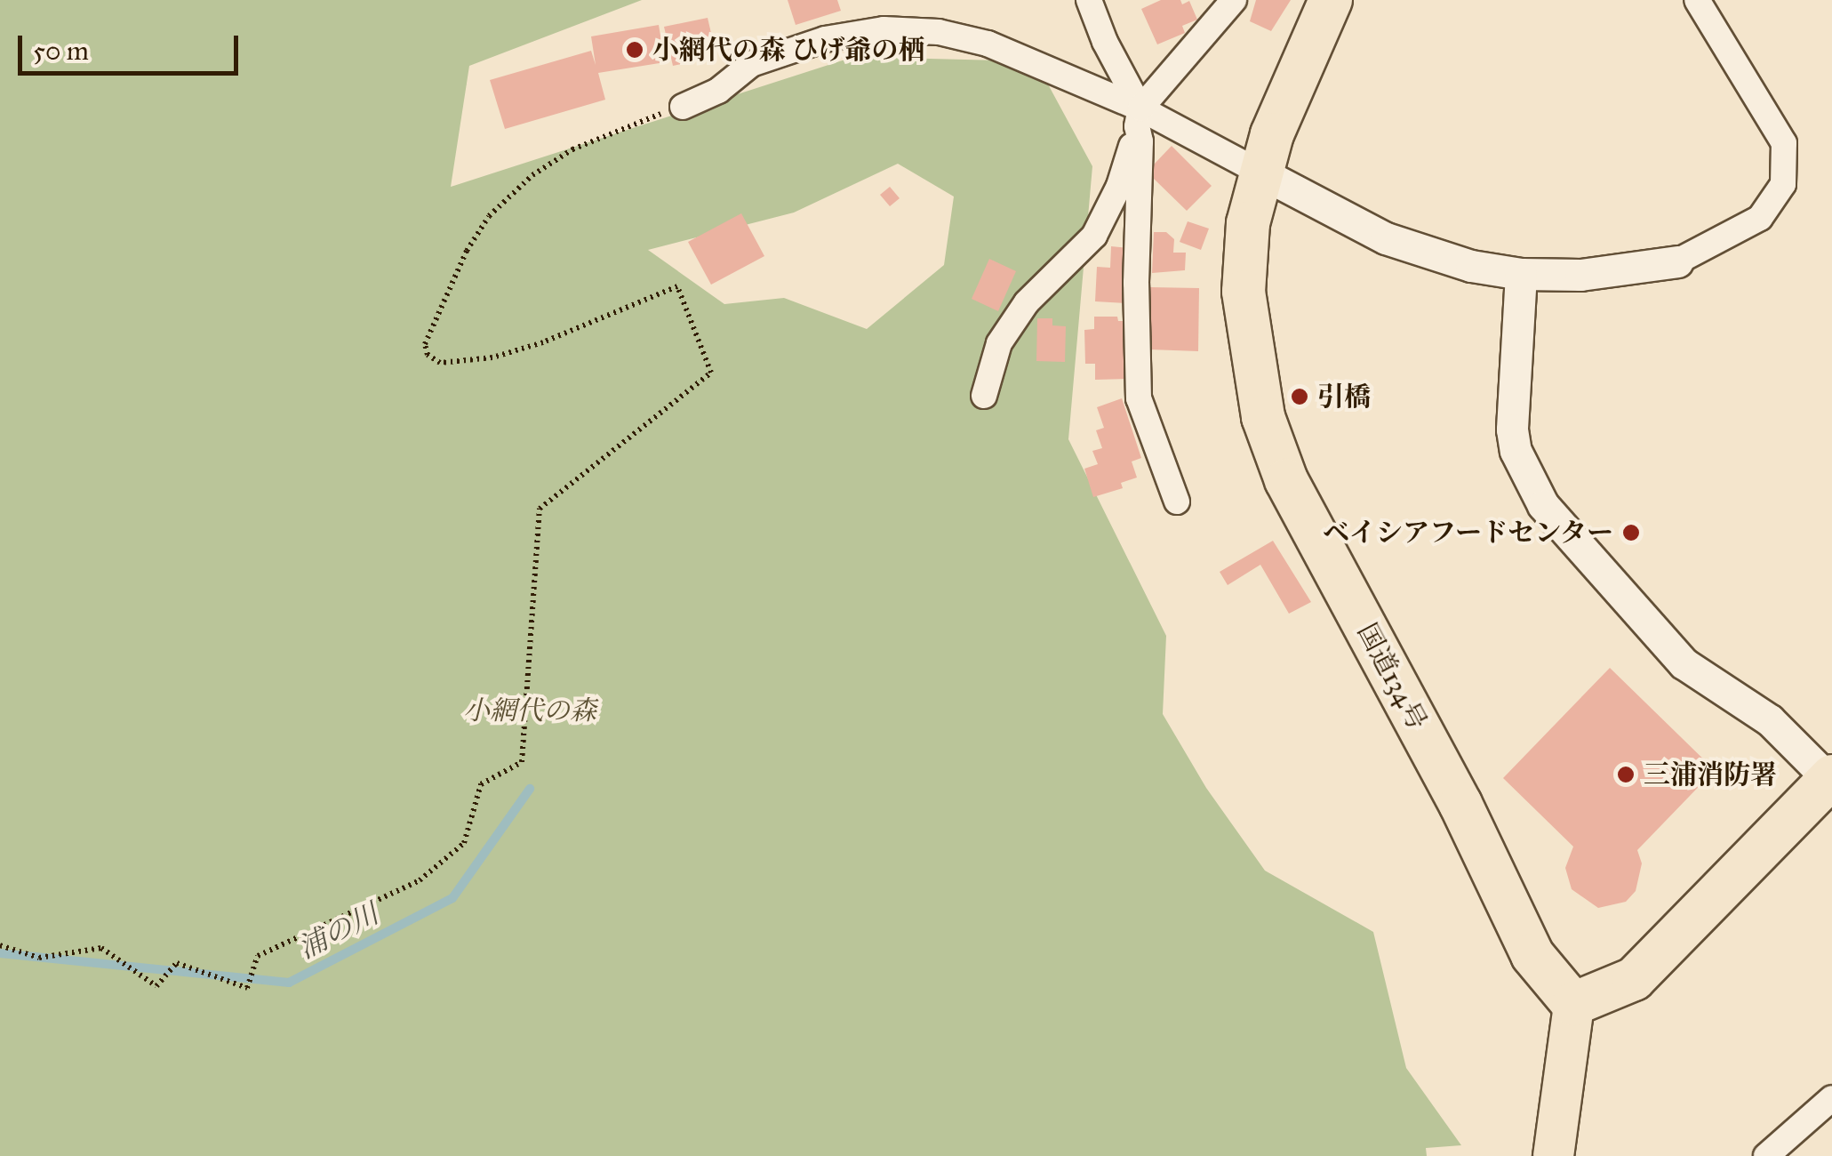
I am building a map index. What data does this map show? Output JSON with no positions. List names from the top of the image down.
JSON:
{
  "streets": {
    "highway": ["国道134号"]
  },
  "water": ["浦の川"],
  "parks": ["小網代の森"],
  "places": [
    "小網代の森 ひげ爺の栖",
    "引橋",
    "ベイシアフードセンター",
    "三浦消防署"
  ],
  "scale_bar": "50 m"
}
